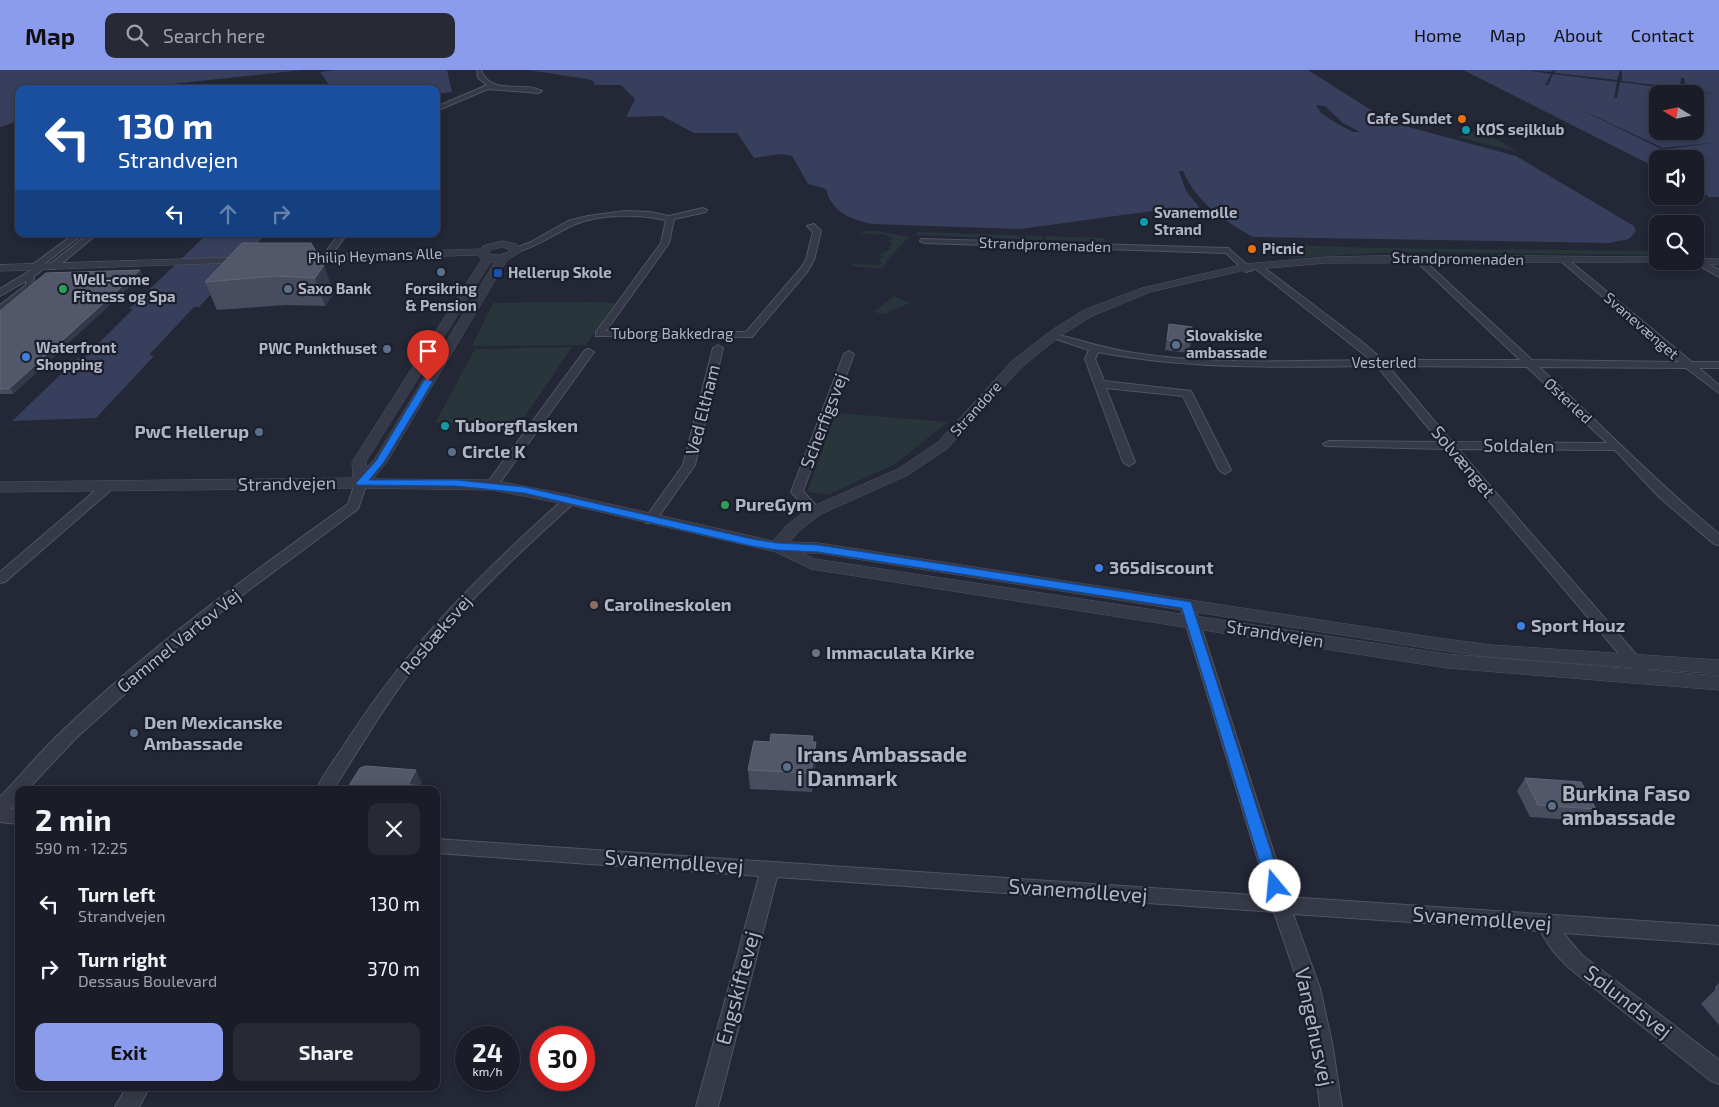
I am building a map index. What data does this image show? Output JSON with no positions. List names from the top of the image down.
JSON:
{
  "streets": {
    "street": [
      "Strandpromenaden",
      "Philip Heymans Alle",
      "Svanevænget",
      "Tuborg Bakkedrag",
      "Vesterled",
      "Østerled",
      "Strandøre",
      "Ved Eltham",
      "Scherfigsvej",
      "Soldalen",
      "Solvænget",
      "Strandvejen",
      "Rosbæksvej",
      "Gammel Vartov Vej",
      "Svanemøllevej",
      "Engskiftevej",
      "Sølundsvej",
      "Vangehusvej"
    ]
  },
  "crossings": [
    ["Strandpromenaden", "Svanevænget"],
    ["Strandpromenaden", "Østerled"],
    ["Strandpromenaden", "Strandøre"],
    ["Strandpromenaden", "Solvænget"],
    ["Svanevænget", "Vesterled"],
    ["Vesterled", "Østerled"],
    ["Vesterled", "Strandøre"],
    ["Vesterled", "Solvænget"],
    ["Østerled", "Soldalen"],
    ["Strandøre", "Scherfigsvej"],
    ["Strandøre", "Solvænget"],
    ["Strandøre", "Strandvejen"],
    ["Ved Eltham", "Strandvejen"],
    ["Soldalen", "Solvænget"],
    ["Solvænget", "Strandvejen"],
    ["Strandvejen", "Rosbæksvej"],
    ["Strandvejen", "Gammel Vartov Vej"],
    ["Strandvejen", "Vangehusvej"],
    ["Svanemøllevej", "Engskiftevej"],
    ["Svanemøllevej", "Sølundsvej"],
    ["Svanemøllevej", "Vangehusvej"]
  ],
  "places": {
    "other": [
      "Cafe Sundet",
      "KØS sejlklub",
      "Svanemølle Strand",
      "Picnic",
      "Forsikring & Pension",
      "Well-come Fitness og Spa",
      "Saxo Bank",
      "Slovakiske ambassade",
      "PWC Punkthuset",
      "Waterfront Shopping",
      "Tuborgflasken",
      "PwC Hellerup",
      "Circle K",
      "PureGym",
      "365discount",
      "Carolineskolen",
      "Sport Houz",
      "Immaculata Kirke",
      "Den Mexicanske Ambassade",
      "Irans Ambassade i Danmark",
      "Burkina Faso ambassade"
    ],
    "transit": ["Hellerup Skole"]
  },
  "north": "left",
  "page": {
    "header": "Map",
    "search": "Search here",
    "nav": [
      "Home",
      "Map",
      "About",
      "Contact"
    ],
    "turn": ["130 m", "Strandvejen"],
    "heading": ["2 min", "590 m · 12:25"],
    "list": [
      {
        "name": "Turn left",
        "note": "Strandvejen",
        "value": "130 m"
      },
      {
        "name": "Turn right",
        "note": "Dessaus Boulevard",
        "value": "370 m"
      }
    ],
    "buttons": ["Exit", "Share"],
    "speed": "24 km/h",
    "limit": "30"
  }
}
